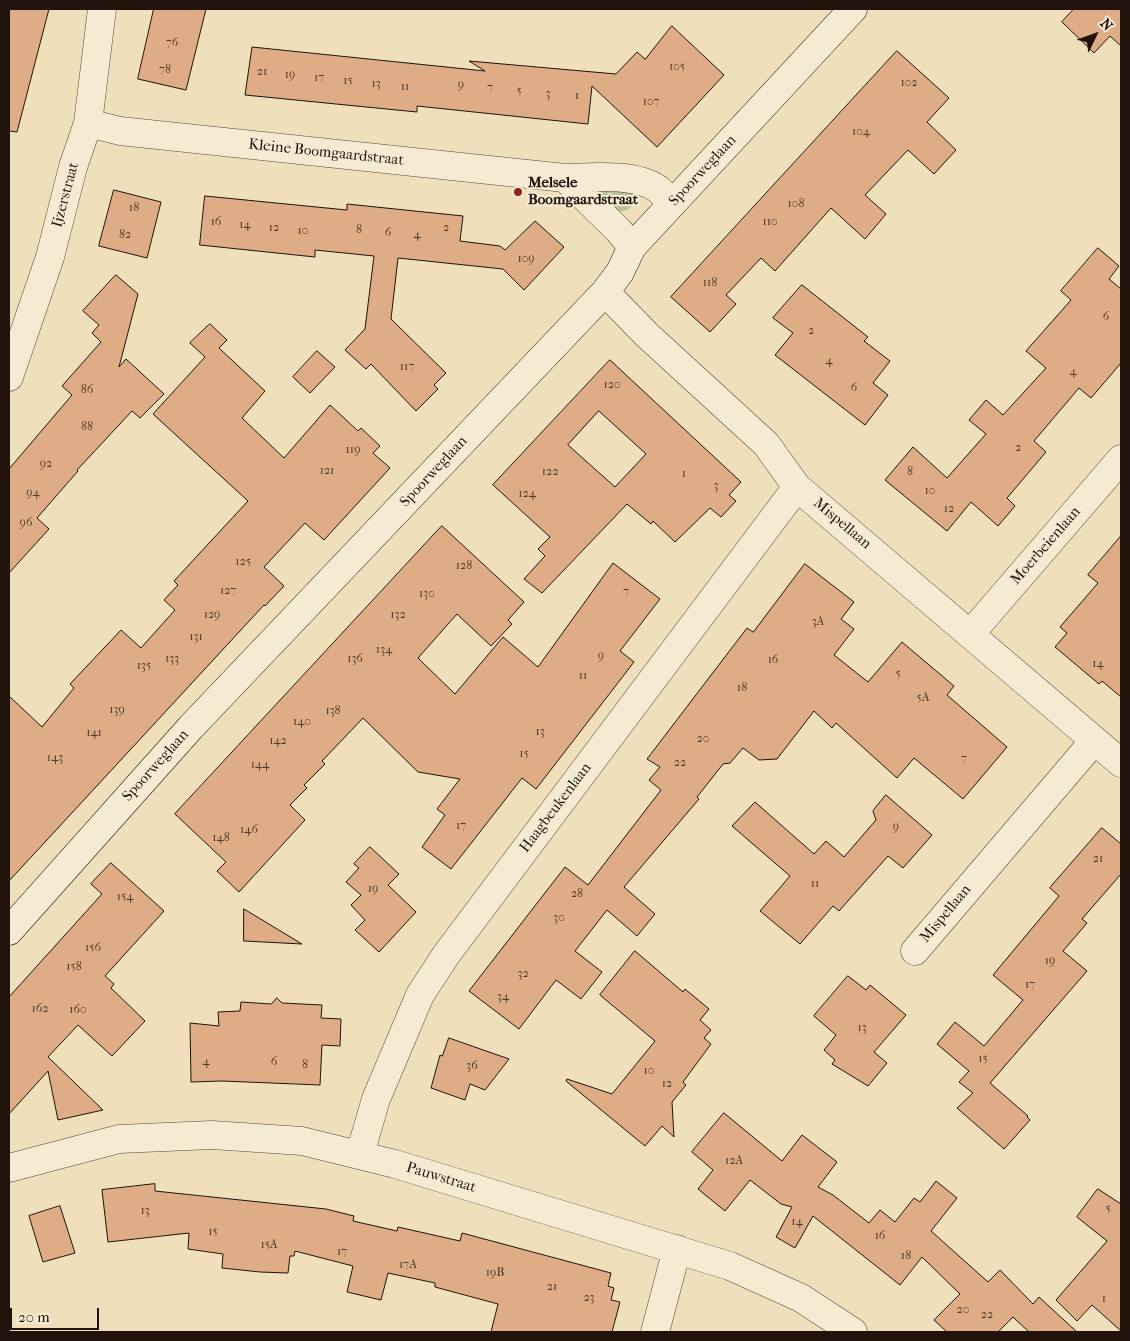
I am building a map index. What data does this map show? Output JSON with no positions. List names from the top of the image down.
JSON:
{
  "streets": {
    "street": [
      "Kleine Boomgaardstraat",
      "Spoorweglaan",
      "Ijzerstraat",
      "Mispellaan",
      "Moerbeienlaan",
      "Haagbeukenlaan",
      "Pauwstraat"
    ]
  },
  "crossings": [
    ["Kleine Boomgaardstraat", "Spoorweglaan"],
    ["Kleine Boomgaardstraat", "Ijzerstraat"],
    ["Spoorweglaan", "Mispellaan"],
    ["Mispellaan", "Moerbeienlaan"],
    ["Mispellaan", "Haagbeukenlaan"],
    ["Haagbeukenlaan", "Pauwstraat"]
  ],
  "places": ["Melsele Boomgaardstraat"],
  "house_numbers": [
    "76",
    "105",
    "78",
    "21",
    "19",
    "17",
    "15",
    "102",
    "13",
    "9",
    "11",
    "7",
    "5",
    "3",
    "1",
    "107",
    "104",
    "108",
    "18",
    "16",
    "110",
    "14",
    "12",
    "2",
    "8",
    "10",
    "6",
    "82",
    "4",
    "109",
    "118",
    "6",
    "2",
    "4",
    "117",
    "4",
    "120",
    "6",
    "86",
    "88",
    "2",
    "119",
    "92",
    "121",
    "122",
    "8",
    "1",
    "3",
    "10",
    "94",
    "124",
    "12",
    "96",
    "125",
    "128",
    "127",
    "7",
    "130",
    "129",
    "132",
    "3A",
    "131",
    "134",
    "9",
    "133",
    "136",
    "16",
    "14",
    "135",
    "5",
    "11",
    "18",
    "5A",
    "139",
    "138",
    "140",
    "13",
    "141",
    "20",
    "142",
    "15",
    "143",
    "7",
    "22",
    "144",
    "17",
    "9",
    "146",
    "148",
    "21",
    "11",
    "19",
    "28",
    "154",
    "30",
    "156",
    "19",
    "158",
    "32",
    "17",
    "34",
    "162",
    "160",
    "13",
    "15",
    "4",
    "6",
    "8",
    "36",
    "10",
    "12",
    "12A",
    "5",
    "13",
    "14",
    "15",
    "16",
    "15A",
    "17",
    "18",
    "17A",
    "19B",
    "21",
    "23",
    "1",
    "20",
    "22"
  ],
  "scale_bar": "20 m",
  "north": "top right"
}
